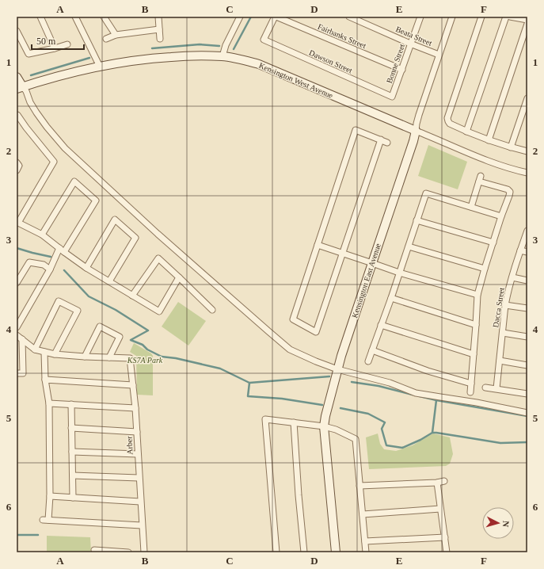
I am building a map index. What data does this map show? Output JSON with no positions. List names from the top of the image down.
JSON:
{
  "streets": {
    "street": [
      "Fairbanks Street",
      "Beata Street",
      "Dawson Street",
      "Bonne Street",
      "Kensington West Avenue",
      "Kensington East Avenue",
      "Dacca Street",
      "Arber"
    ]
  },
  "crossings": [
    ["Fairbanks Street", "Dawson Street"],
    ["Fairbanks Street", "Bonne Street"],
    ["Beata Street", "Bonne Street"],
    ["Beata Street", "Kensington East Avenue"],
    ["Dawson Street", "Bonne Street"],
    ["Kensington West Avenue", "Kensington East Avenue"]
  ],
  "parks": ["KS7A Park"],
  "scale_bar": "50 m",
  "north": "right",
  "grid": {
    "columns": [
      "A",
      "B",
      "C",
      "D",
      "E",
      "F"
    ],
    "rows": [
      "1",
      "2",
      "3",
      "4",
      "5",
      "6"
    ]
  }
}
